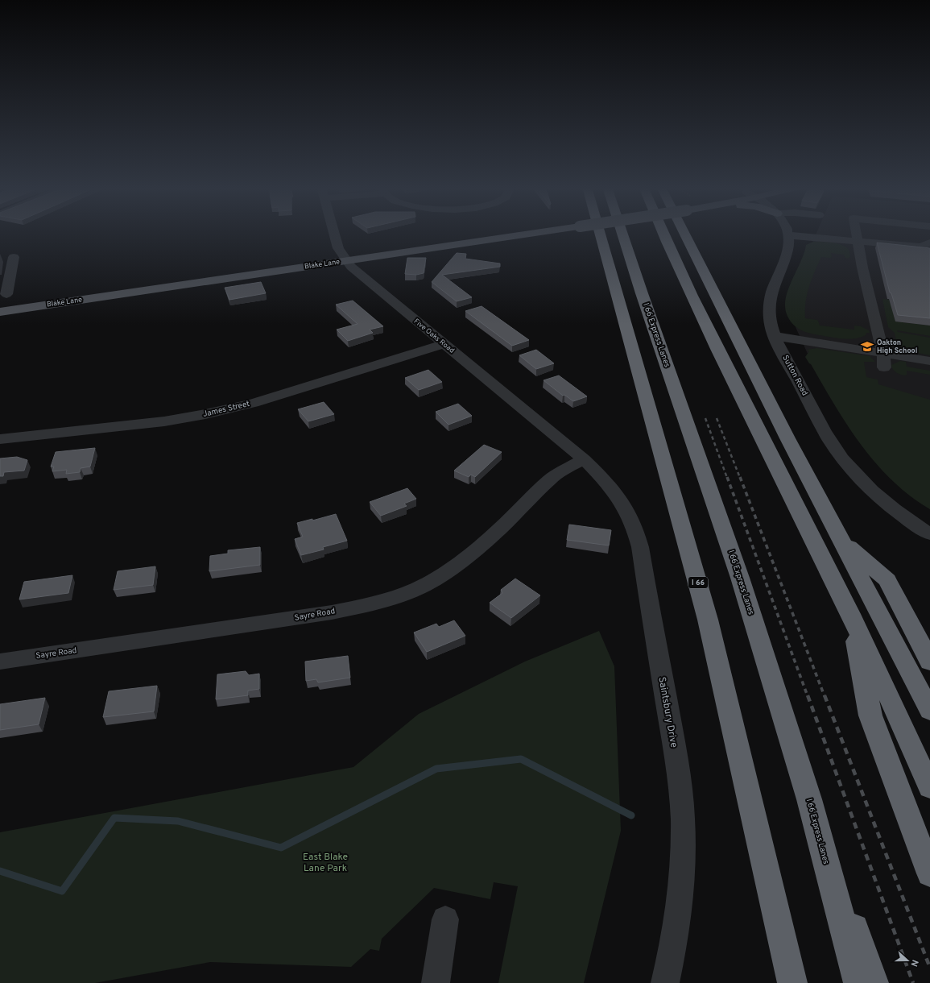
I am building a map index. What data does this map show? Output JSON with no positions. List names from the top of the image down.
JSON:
{
  "streets": {
    "highway": ["I 66 Express Lanes", "I 66"],
    "main road": ["Blake Lane"],
    "street": [
      "Five Oaks Road",
      "Sutton Road",
      "James Street",
      "Sayre Road",
      "Saintsbury Drive"
    ]
  },
  "crossings": [
    ["Blake Lane", "Five Oaks Road"],
    ["Five Oaks Road", "James Street"],
    ["Five Oaks Road", "Sayre Road"],
    ["Five Oaks Road", "Saintsbury Drive"],
    ["Sayre Road", "Saintsbury Drive"]
  ],
  "parks": ["East Blake Lane Park"],
  "places": {
    "school or university": ["Oakton High School"]
  },
  "north": "right"
}
